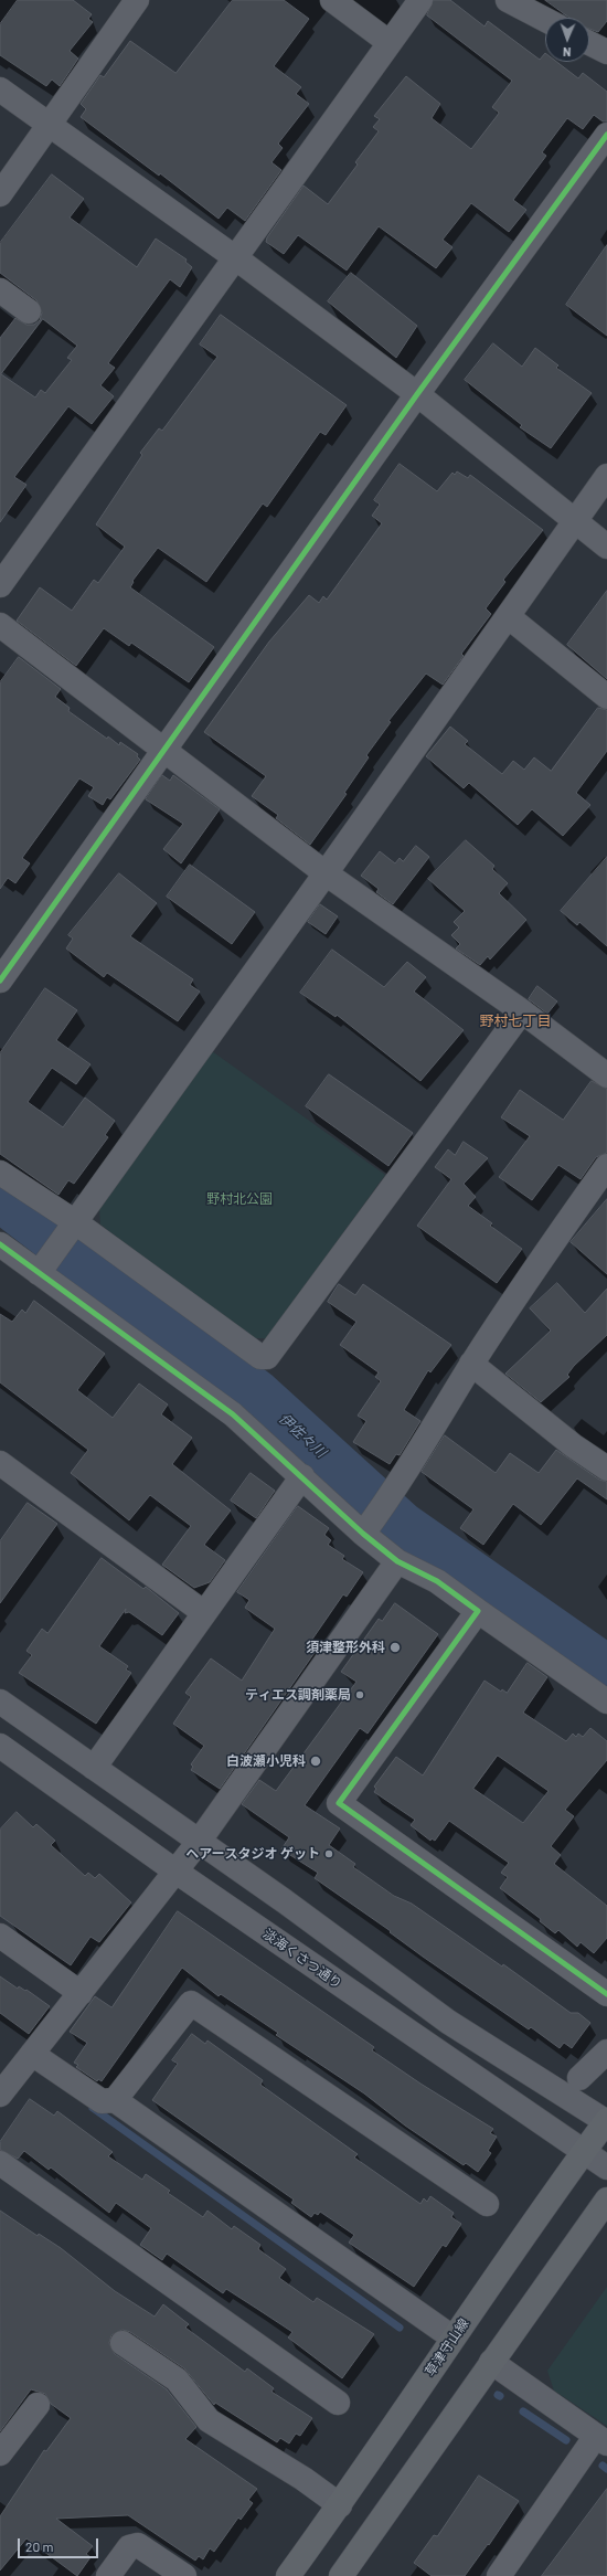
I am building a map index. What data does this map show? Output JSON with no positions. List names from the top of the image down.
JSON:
{
  "streets": {
    "main road": ["草津守山線"],
    "street": ["淡海くさつ通り"]
  },
  "crossings": [
    ["淡海くさつ通り", "草津守山線"]
  ],
  "districts": ["野村七丁目"],
  "water": ["伊佐々川"],
  "parks": ["野村北公園"],
  "places": [
    "須津整形外科",
    "ティエス調剤薬局",
    "白波瀬小児科",
    "ヘアースタジオ ゲット"
  ],
  "scale_bar": "20 m",
  "north": "bottom"
}
